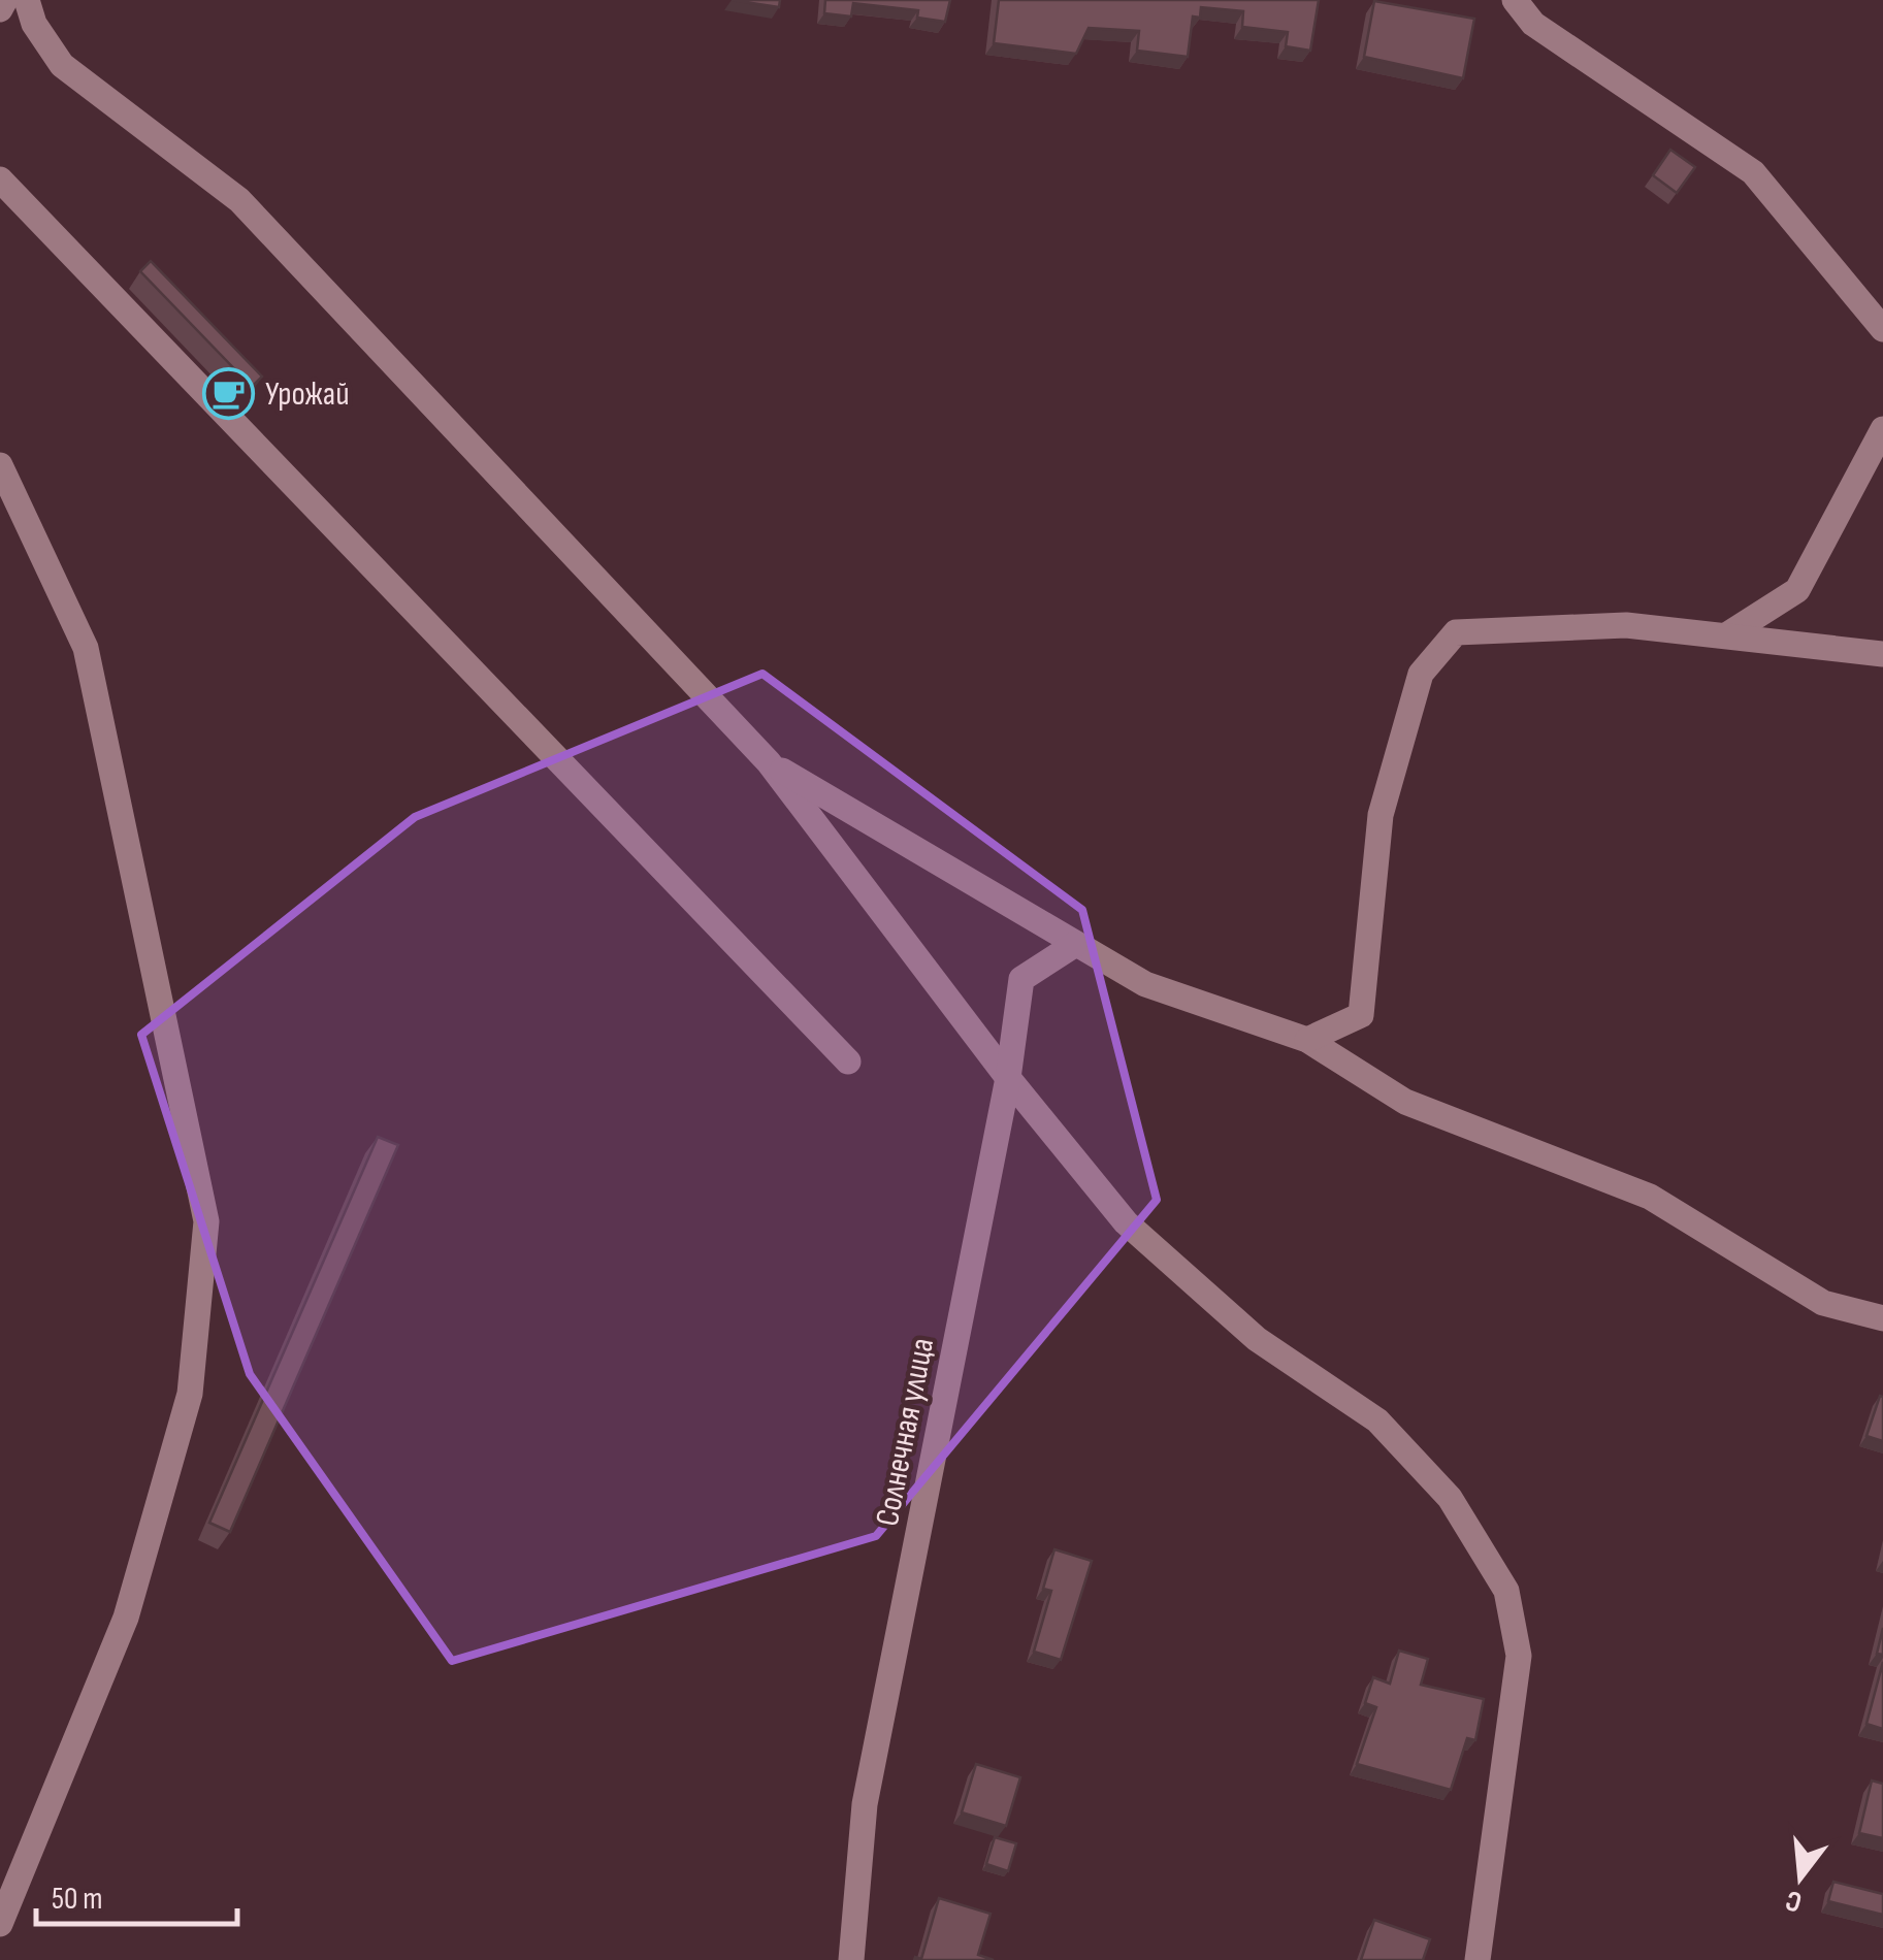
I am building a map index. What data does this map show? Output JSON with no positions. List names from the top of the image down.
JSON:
{
  "streets": {
    "street": ["Солнечная улица"]
  },
  "places": {
    "cafe": ["Урожай"]
  },
  "scale_bar": "50 m",
  "north": "bottom"
}
